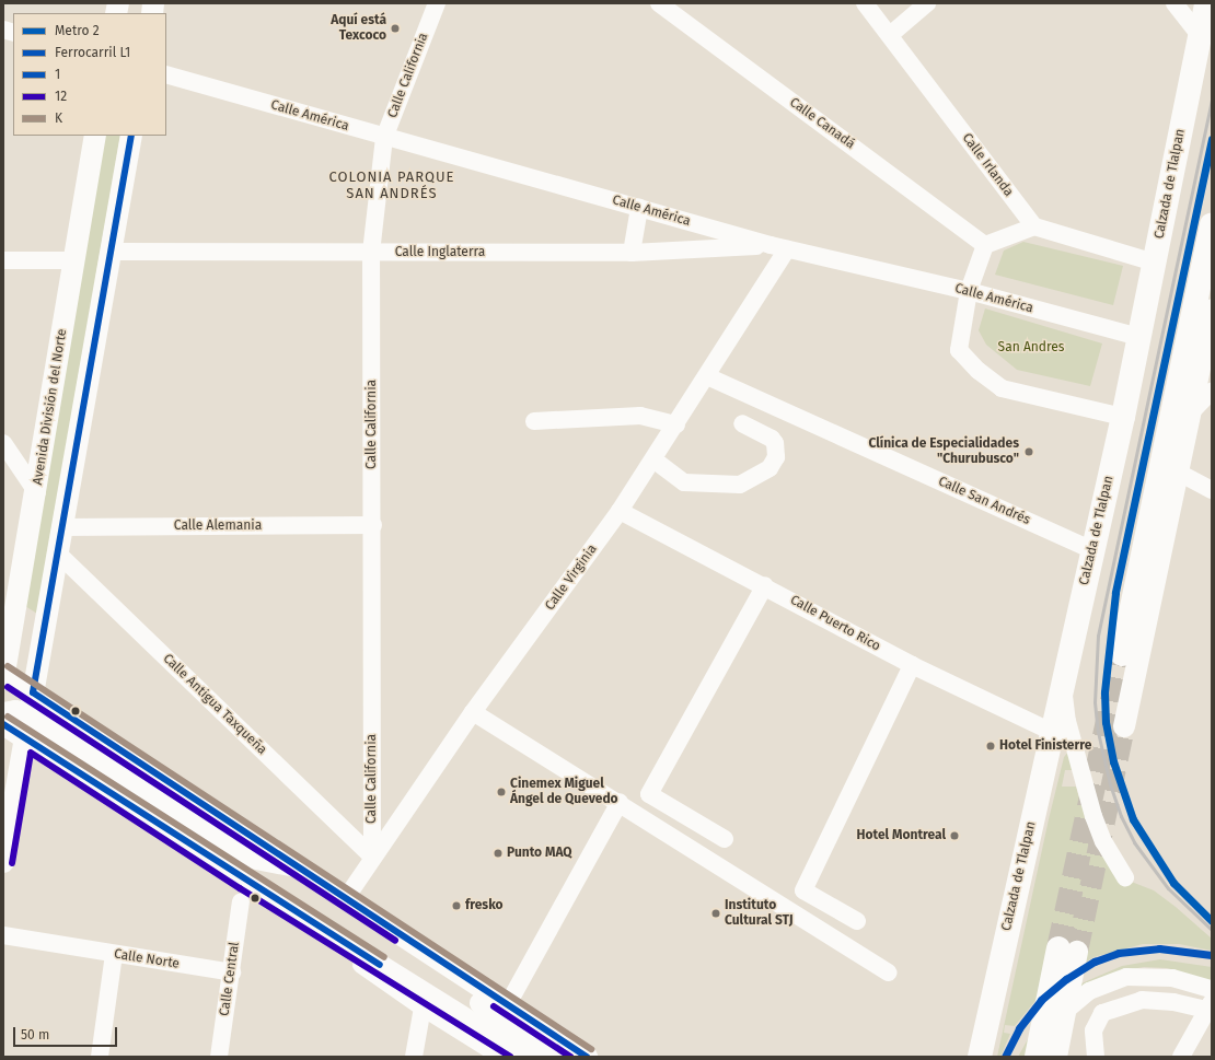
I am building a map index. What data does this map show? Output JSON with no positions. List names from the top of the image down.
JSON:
{
  "streets": {
    "highway": ["Calzada de Tlalpan"],
    "main road": ["Avenida División del Norte"],
    "street": [
      "Calle California",
      "Calle América",
      "Calle Canadá",
      "Calle Irlanda",
      "Calle Inglaterra",
      "Calle San Andrés",
      "Calle Alemania",
      "Calle Virginia",
      "Calle Puerto Rico",
      "Calle Antigua Taxqueña",
      "Calle Norte",
      "Calle Central"
    ]
  },
  "crossings": [
    ["Calle California", "Calle América"],
    ["Calle California", "Calle Inglaterra"],
    ["Calle California", "Calle Alemania"],
    ["Calle California", "Calle Virginia"],
    ["Calle California", "Calle Antigua Taxqueña"],
    ["Calle América", "Calzada de Tlalpan"],
    ["Calle América", "Calle Inglaterra"],
    ["Calle América", "Calle Virginia"],
    ["Calzada de Tlalpan", "Calle San Andrés"],
    ["Calzada de Tlalpan", "Calle Puerto Rico"],
    ["Calle San Andrés", "Calle Virginia"],
    ["Calle Virginia", "Calle Puerto Rico"],
    ["Calle Virginia", "Calle Antigua Taxqueña"],
    ["Calle Norte", "Calle Central"]
  ],
  "districts": ["COLONIA PARQUE SAN ANDRÉS"],
  "parks": ["San Andres"],
  "places": [
    "Aquí está Texcoco",
    "Clínica de Especialidades \"Churubusco\"",
    "Hotel Finisterre",
    "Cinemex Miguel Ángel de Quevedo",
    "Hotel Montreal",
    "Punto MAQ",
    "fresko",
    "Instituto Cultural STJ"
  ],
  "lines": [
    "transit line 1",
    "metro line 2",
    "transit line K",
    "transit line 12",
    "rail line L1"
  ],
  "legend": [
    "Metro 2",
    "Ferrocarril L1",
    "1",
    "12",
    "K"
  ],
  "scale_bar": "50 m"
}
